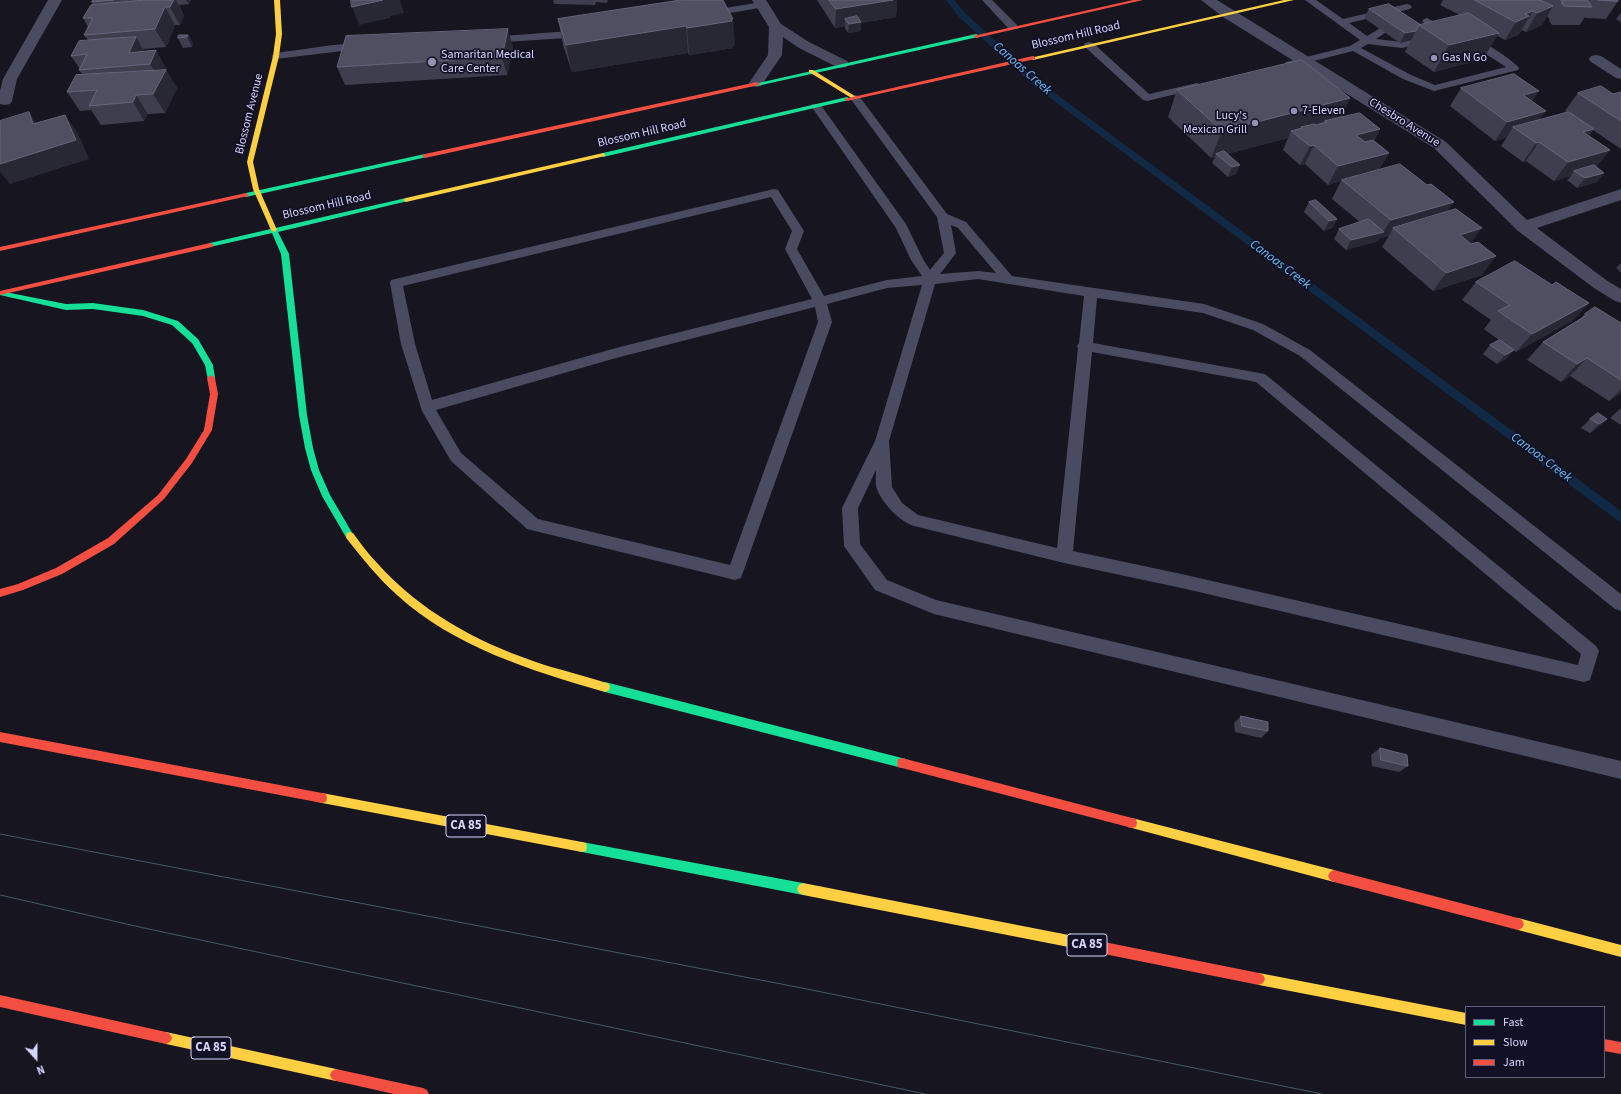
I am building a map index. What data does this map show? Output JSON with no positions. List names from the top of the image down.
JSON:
{
  "streets": {
    "main road": ["Blossom Hill Road", "Blossom Avenue", "CA 85"],
    "street": ["Chesbro Avenue"]
  },
  "crossings": [
    ["Blossom Hill Road", "Blossom Avenue"],
    ["Blossom Hill Road", "Chesbro Avenue"]
  ],
  "water": ["Canoas Creek"],
  "places": [
    "Gas N Go",
    "Samaritan Medical Care Center",
    "7-Eleven",
    "Lucy's Mexican Grill"
  ],
  "legend": ["Fast", "Slow", "Jam"],
  "north": "bottom"
}
